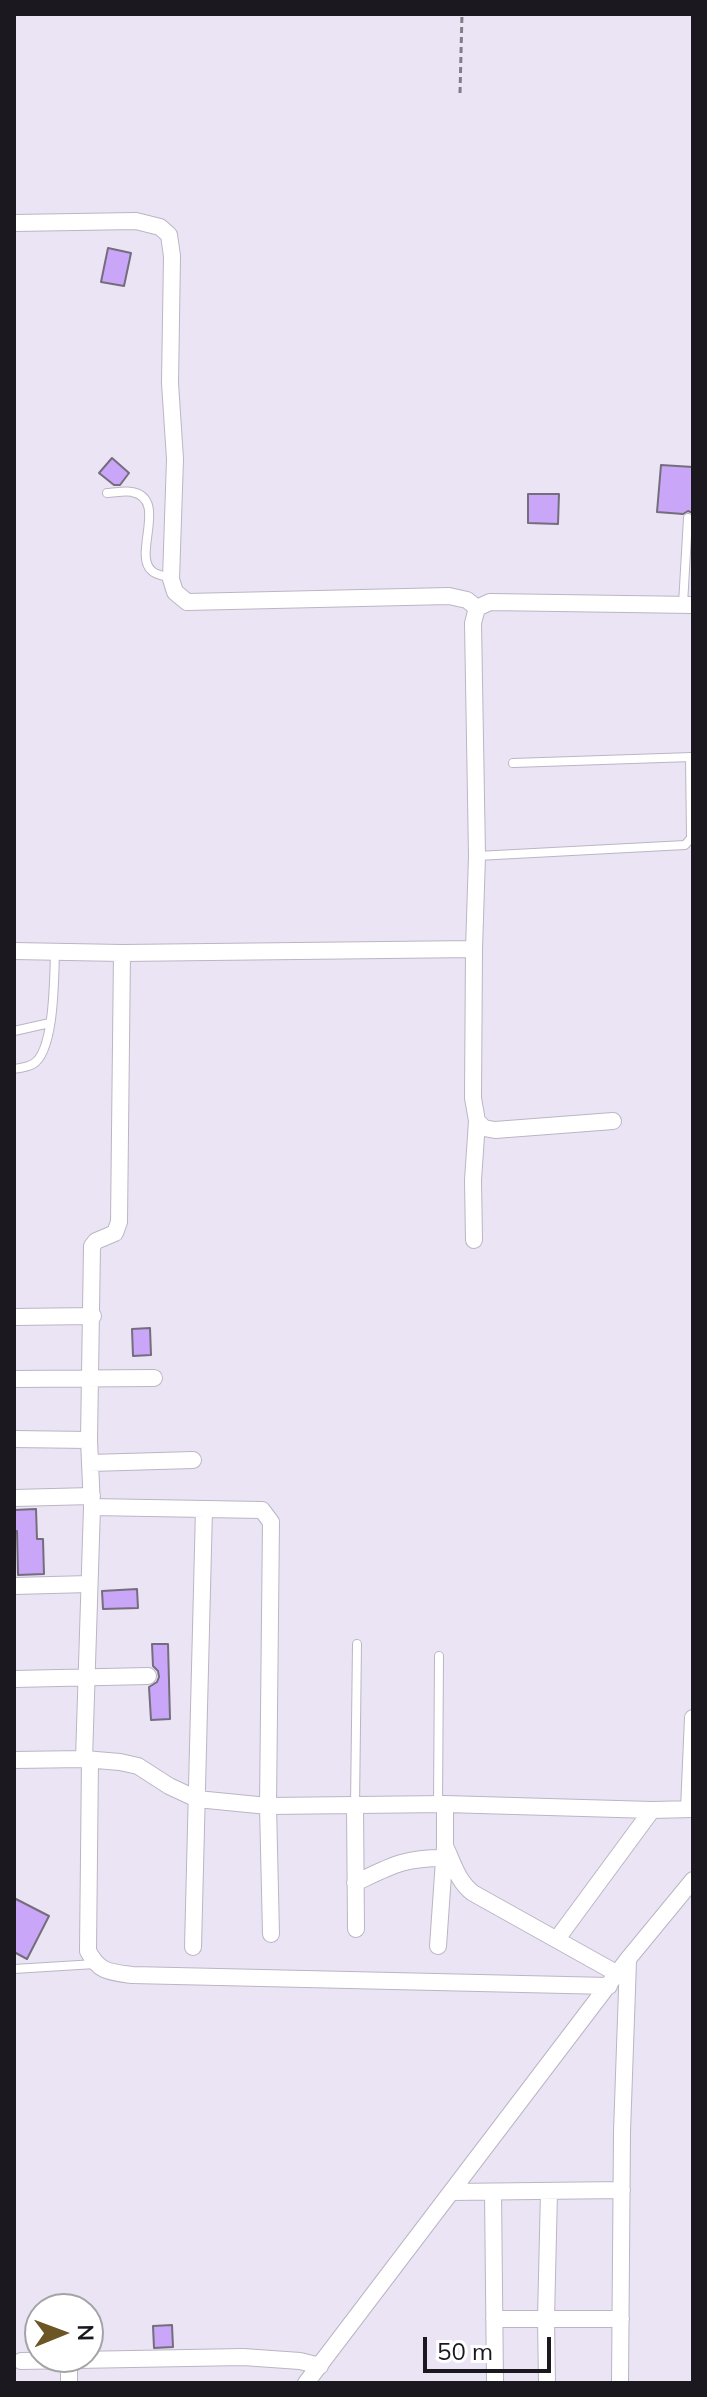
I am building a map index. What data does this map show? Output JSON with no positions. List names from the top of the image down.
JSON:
{
  "scale_bar": "50 m",
  "north": "right"
}
